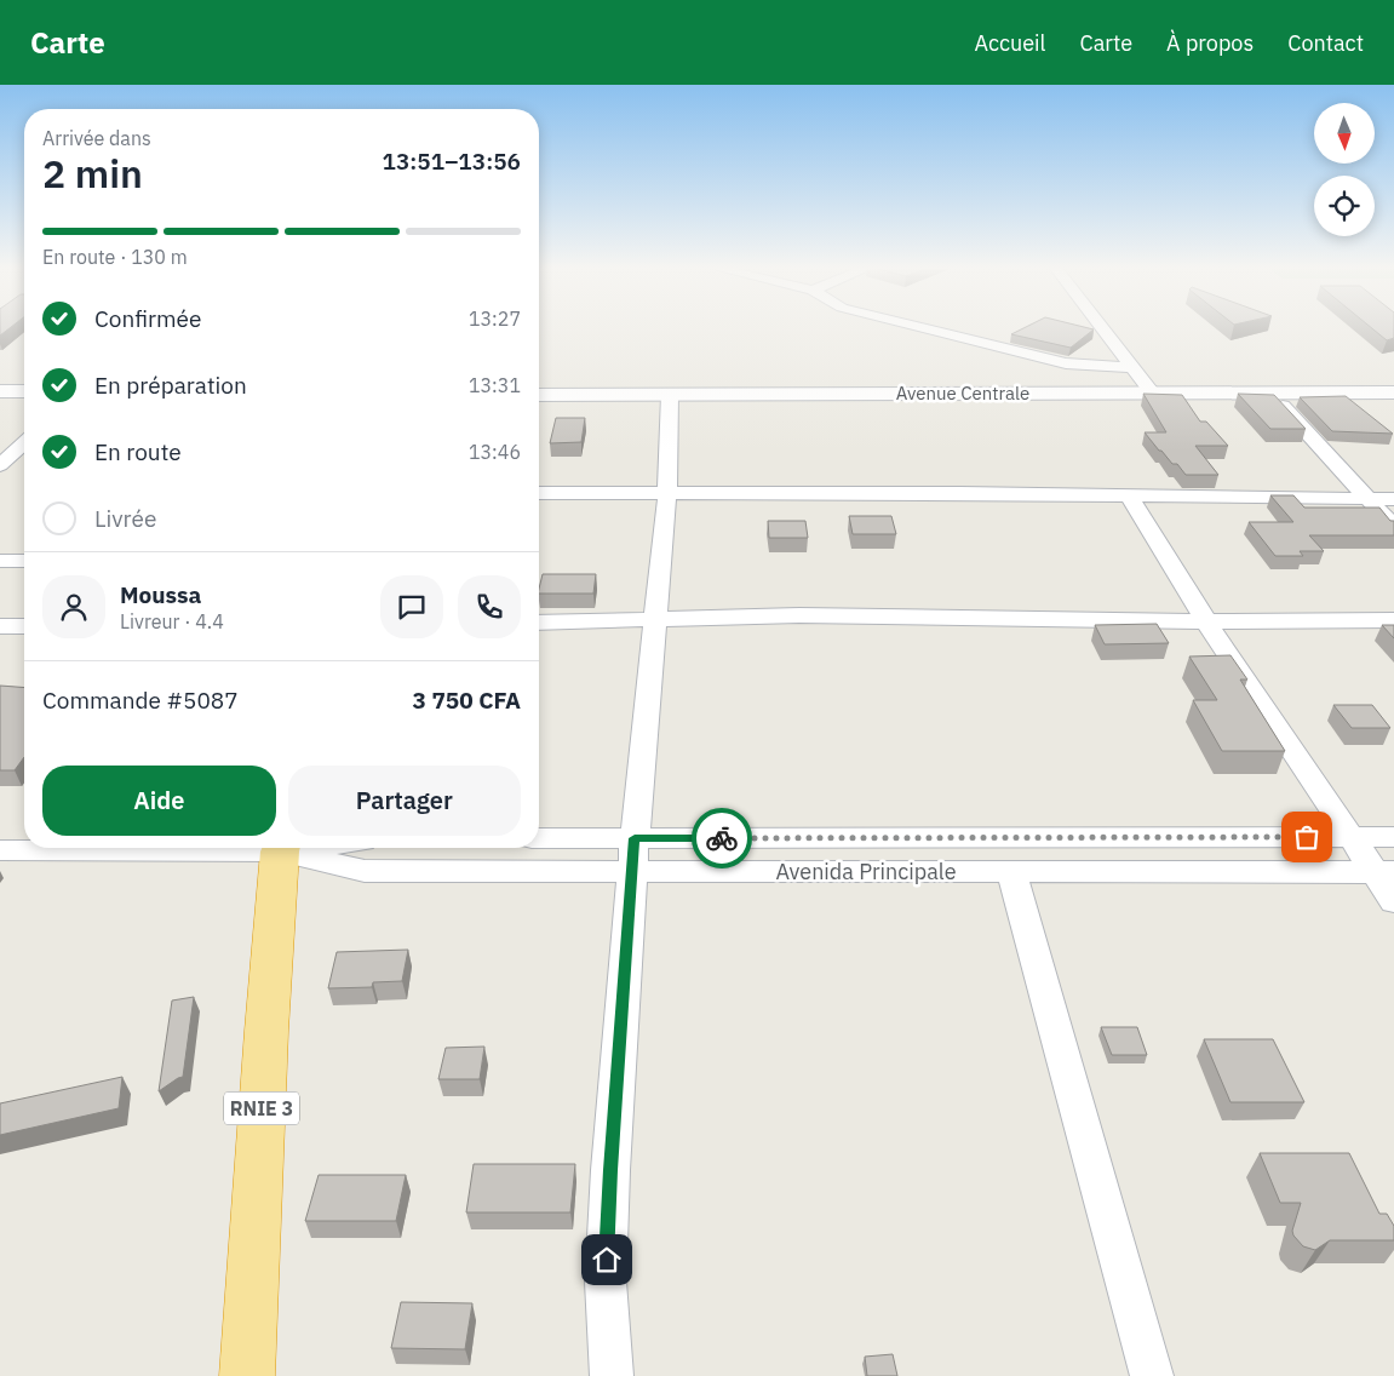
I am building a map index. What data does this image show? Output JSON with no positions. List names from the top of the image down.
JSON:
{
  "streets": {
    "highway": ["RNIE 3"],
    "street": ["Avenue Centrale", "Avenida Principale"]
  },
  "north": "bottom",
  "page": {
    "header": "Carte",
    "nav": [
      "Accueil",
      "Carte",
      "À propos",
      "Contact"
    ],
    "heading": ["2 min", "Arrivée dans", "13:51–13:56"],
    "panel": [
      "Moussa",
      "Livreur · 4.4",
      "Commande #5087",
      "3 750 CFA"
    ],
    "bar": "En route · 130 m",
    "list": [
      ["Confirmée", "13:27"],
      ["En préparation", "13:31"],
      ["En route", "13:46"],
      "Livrée"
    ],
    "buttons": ["Aide", "Partager"]
  }
}
